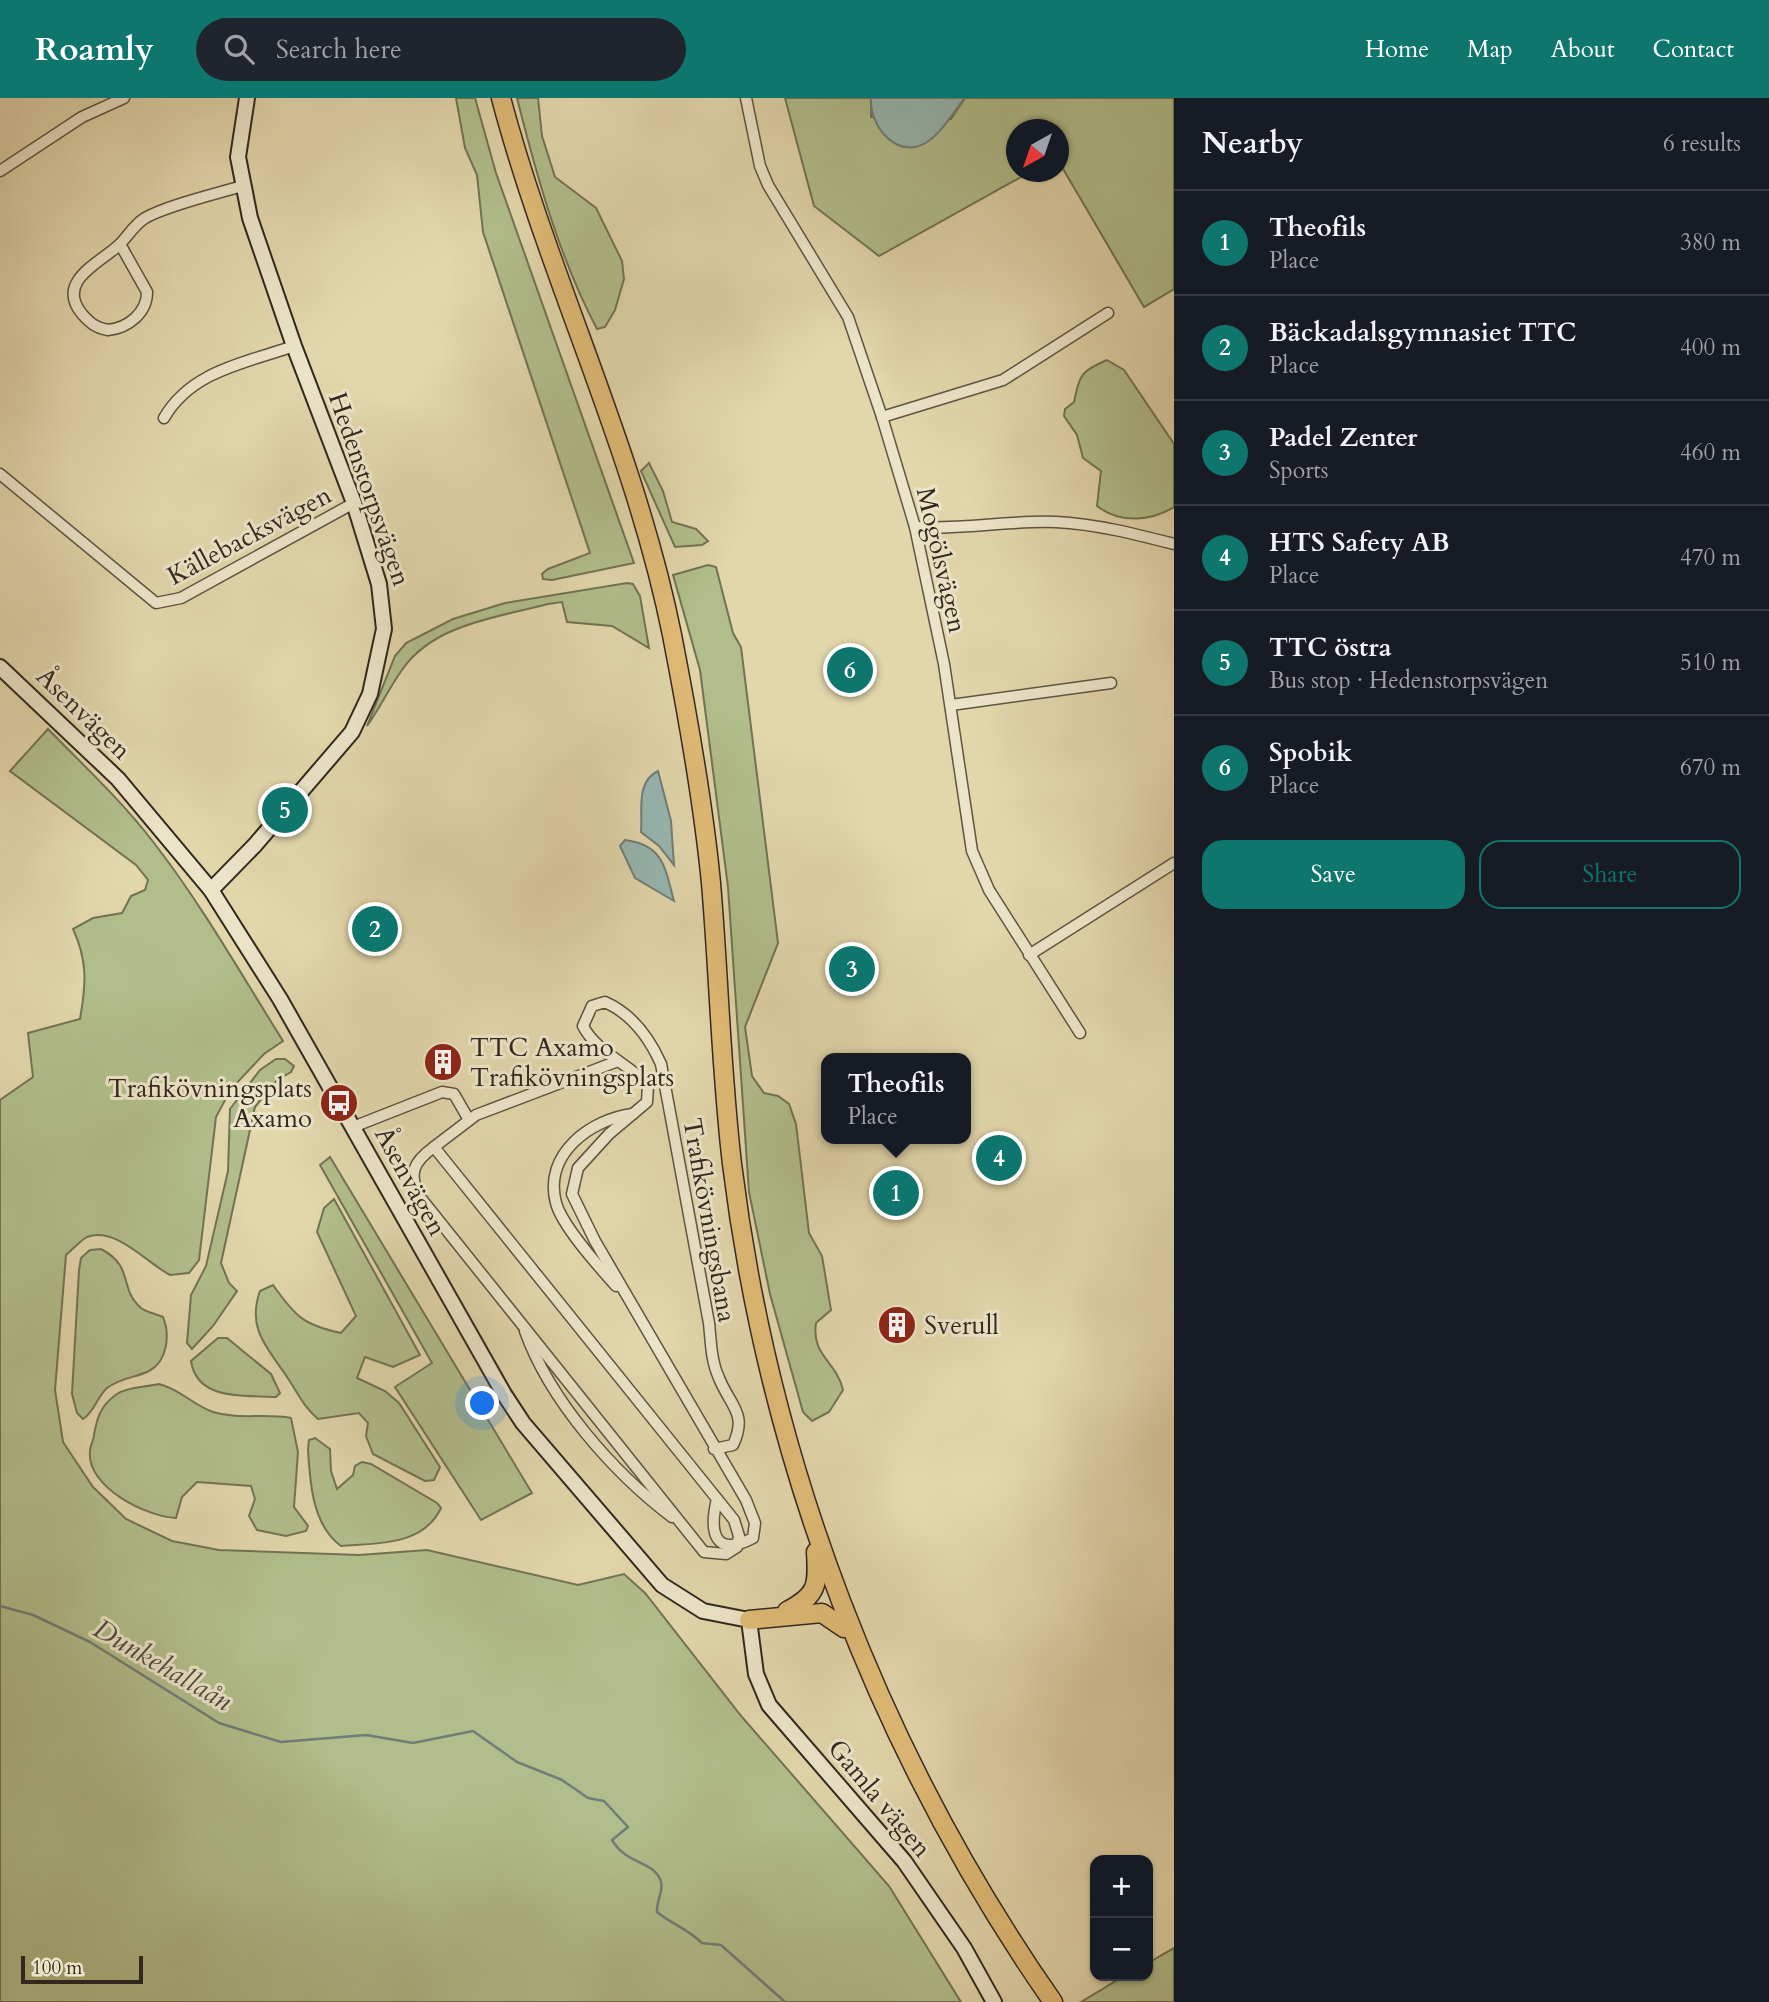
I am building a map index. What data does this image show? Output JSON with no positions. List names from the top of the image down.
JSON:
{
  "streets": {
    "street": [
      "Hedenstorpsvägen",
      "Källebacksvägen",
      "Mogölsvägen",
      "Åsenvägen",
      "Trafikövningsbana",
      "Gamla vägen"
    ]
  },
  "crossings": [
    ["Hedenstorpsvägen", "Källebacksvägen"],
    ["Hedenstorpsvägen", "Åsenvägen"],
    ["Åsenvägen", "Gamla vägen"]
  ],
  "water": ["Dunkehallaån"],
  "places": {
    "building": ["TTC Axamo Trafikövningsplats", "Sverull"],
    "bus stop": ["Trafikövningsplats Axamo"]
  },
  "scale_bar": "100 m",
  "north": "bottom left",
  "page": {
    "header": "Roamly",
    "search": "Search here",
    "nav": [
      "Home",
      "Map",
      "About",
      "Contact"
    ],
    "heading": ["Nearby", "6 results"],
    "list": [
      {
        "mark": "1",
        "name": "Theofils",
        "note": "Place",
        "value": "380 m"
      },
      {
        "mark": "2",
        "name": "Bäckadalsgymnasiet TTC",
        "note": "Place",
        "value": "400 m"
      },
      {
        "mark": "3",
        "name": "Padel Zenter",
        "note": "Sports",
        "value": "460 m"
      },
      {
        "mark": "4",
        "name": "HTS Safety AB",
        "note": "Place",
        "value": "470 m"
      },
      {
        "mark": "5",
        "name": "TTC östra",
        "note": "Bus stop · Hedenstorpsvägen",
        "value": "510 m"
      },
      {
        "mark": "6",
        "name": "Spobik",
        "note": "Place",
        "value": "670 m"
      }
    ],
    "pins": [
      "6",
      "5",
      "2",
      "3",
      "4",
      "1"
    ],
    "buttons": ["Save", "Share"],
    "popup": ["Theofils", "Place"],
    "map_buttons": ["+", "−"],
    "scale": "100 m"
  }
}
